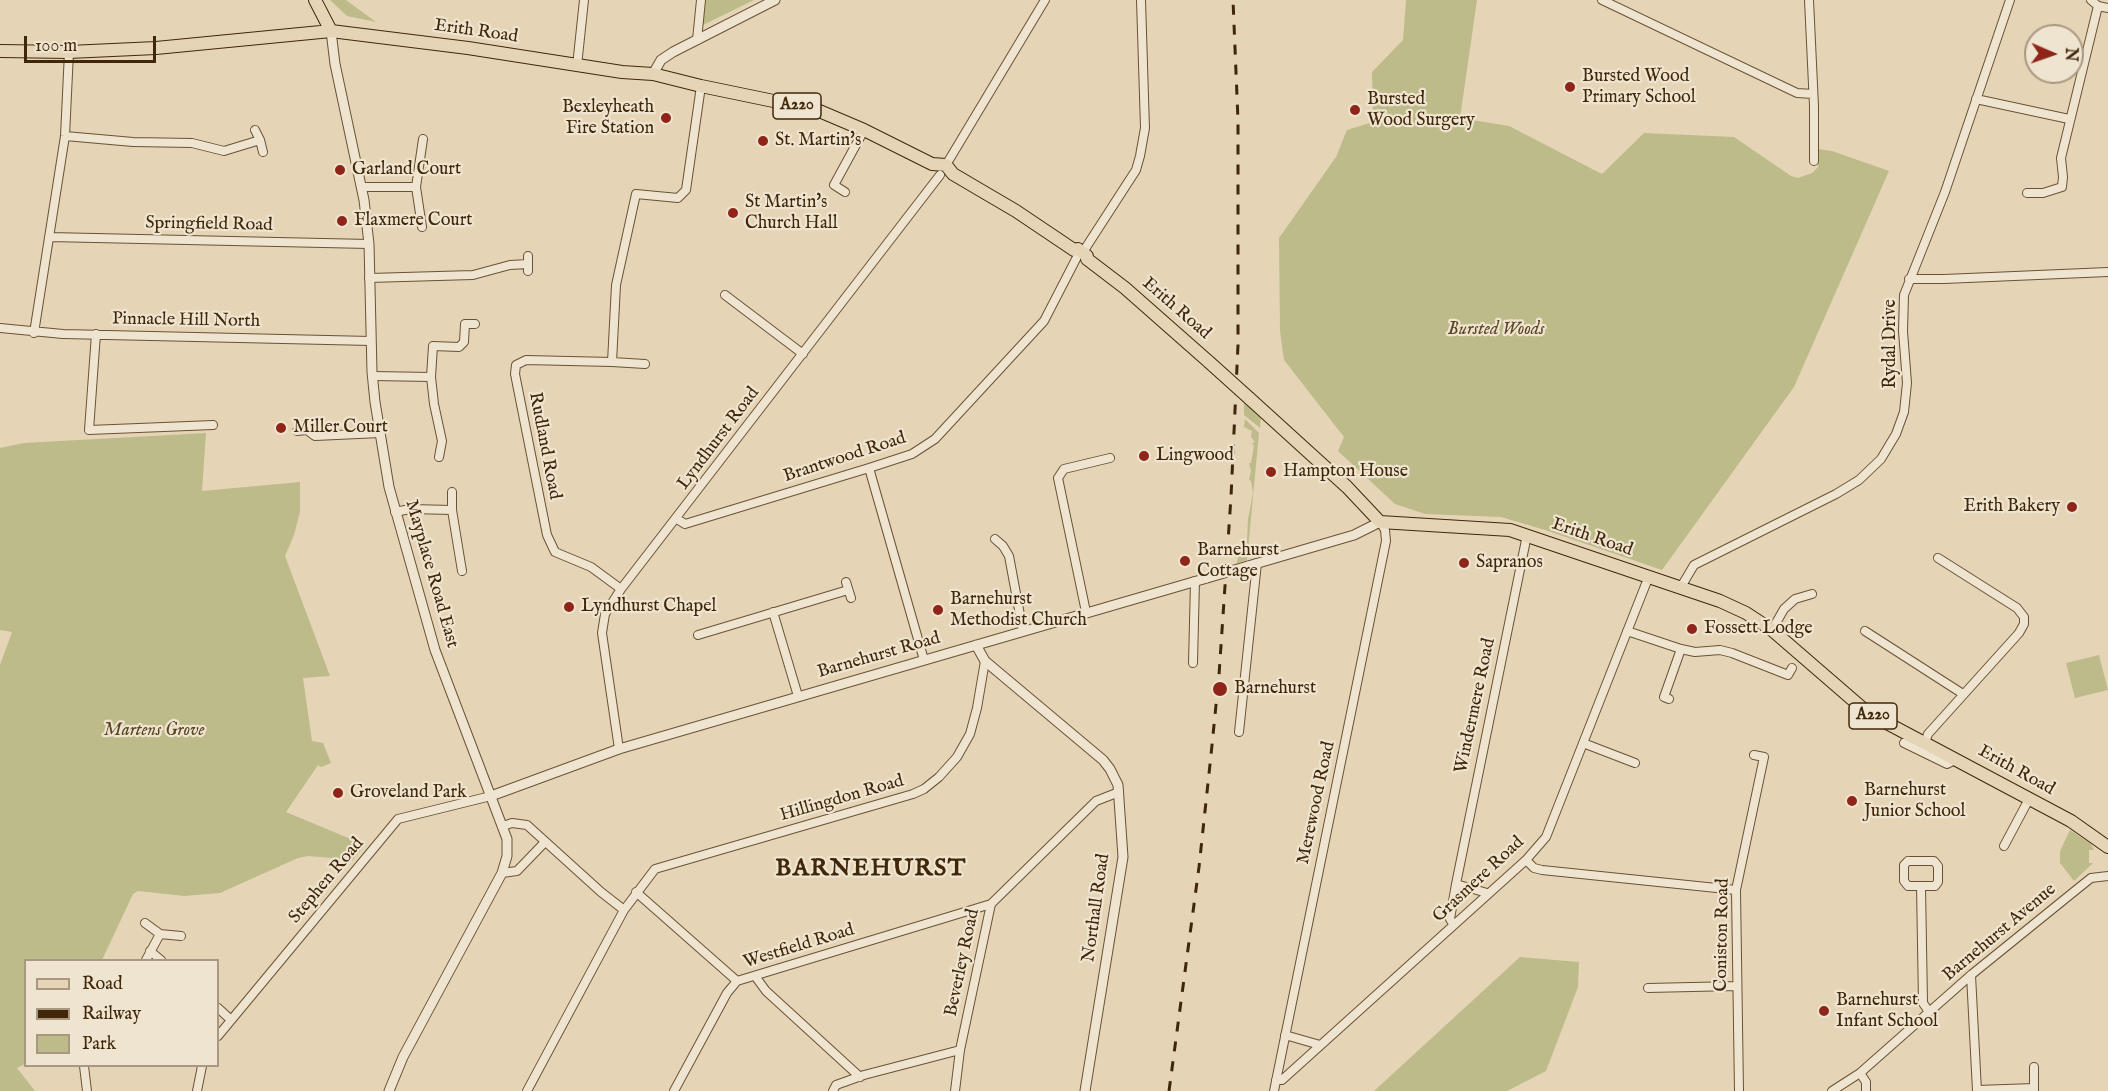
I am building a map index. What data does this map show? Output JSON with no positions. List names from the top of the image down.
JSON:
{
  "streets": {
    "main road": ["Erith Road", "A220"],
    "street": [
      "Springfield Road",
      "Pinnacle Hill North",
      "Rydal Drive",
      "Lyndhurst Road",
      "Rudland Road",
      "Brantwood Road",
      "Mayplace Road East",
      "Barnehurst Road",
      "Windermere Road",
      "Hillingdon Road",
      "Merewood Road",
      "Grasmere Road",
      "Stephen Road",
      "Northall Road",
      "Barnehurst Avenue",
      "Coniston Road",
      "Westfield Road",
      "Beverley Road"
    ]
  },
  "crossings": [
    ["Erith Road", "Rydal Drive"],
    ["Erith Road", "Lyndhurst Road"],
    ["Erith Road", "Brantwood Road"],
    ["Erith Road", "Mayplace Road East"],
    ["Erith Road", "Barnehurst Road"],
    ["Erith Road", "Windermere Road"],
    ["Erith Road", "Merewood Road"],
    ["Erith Road", "Grasmere Road"],
    ["Springfield Road", "Mayplace Road East"],
    ["Pinnacle Hill North", "Mayplace Road East"],
    ["Lyndhurst Road", "Rudland Road"],
    ["Lyndhurst Road", "Brantwood Road"],
    ["Lyndhurst Road", "Barnehurst Road"],
    ["Mayplace Road East", "Barnehurst Road"],
    ["Mayplace Road East", "Stephen Road"],
    ["Barnehurst Road", "Merewood Road"],
    ["Barnehurst Road", "Stephen Road"],
    ["Barnehurst Road", "Northall Road"],
    ["Windermere Road", "Grasmere Road"],
    ["Hillingdon Road", "Northall Road"],
    ["Merewood Road", "Grasmere Road"],
    ["Northall Road", "Beverley Road"],
    ["Westfield Road", "Beverley Road"]
  ],
  "districts": ["BARNEHURST"],
  "parks": ["Bursted Woods", "Martens Grove"],
  "places": [
    "Bursted Wood Primary School",
    "Bursted Wood Surgery",
    "Bexleyheath Fire Station",
    "St. Martin's",
    "Garland Court",
    "St Martin's Church Hall",
    "Flaxmere Court",
    "Miller Court",
    "Lingwood",
    "Hampton House",
    "Erith Bakery",
    "Barnehurst Cottage",
    "Sapranos",
    "Lyndhurst Chapel",
    "Barnehurst Methodist Church",
    "Fossett Lodge",
    "Barnehurst",
    "Groveland Park",
    "Barnehurst Junior School",
    "Barnehurst Infant School"
  ],
  "legend": ["Road", "Railway", "Park"],
  "scale_bar": "100 m",
  "north": "right"
}
